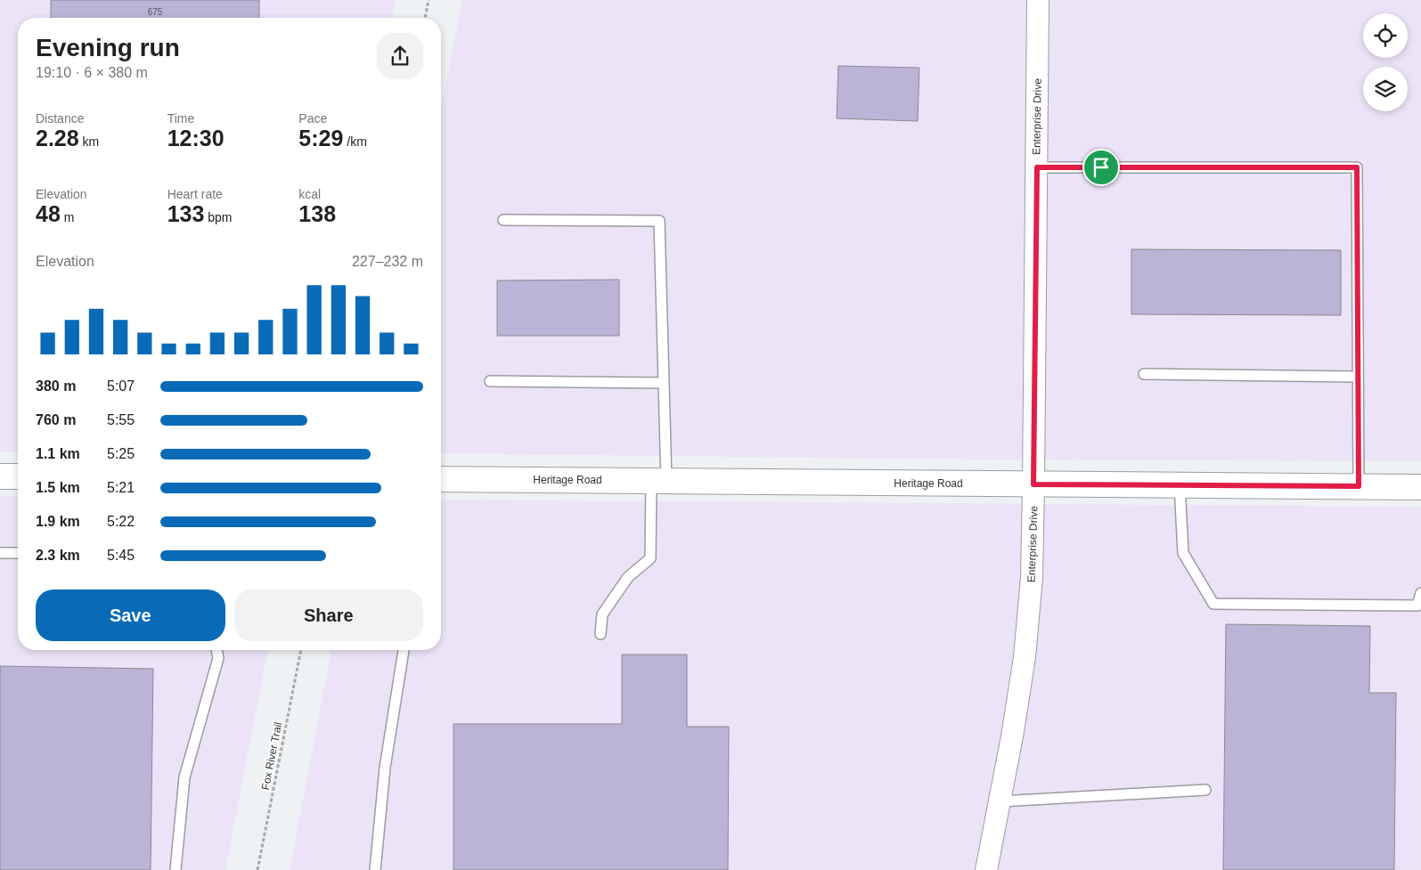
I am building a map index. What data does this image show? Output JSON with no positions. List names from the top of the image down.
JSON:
{
  "streets": {
    "main road": ["Heritage Road"],
    "street": ["Enterprise Drive"],
    "path": ["Fox River Trail"]
  },
  "crossings": [
    ["Enterprise Drive", "Heritage Road"]
  ],
  "house_numbers": ["675"],
  "page": {
    "heading": ["Evening run", "19:10 · 6 × 380 m"],
    "stats": [
      ["Distance", "2.28 km"],
      ["Time", "12:30"],
      ["Pace", "5:29 /km"],
      ["Elevation", "48 m"],
      ["Heart rate", "133 bpm"],
      ["kcal", "138"]
    ],
    "chart": ["Elevation", "227–232 m"],
    "list": [
      {
        "name": "380 m",
        "note": "5:07"
      },
      {
        "name": "760 m",
        "note": "5:55"
      },
      {
        "name": "1.1 km",
        "note": "5:25"
      },
      {
        "name": "1.5 km",
        "note": "5:21"
      },
      {
        "name": "1.9 km",
        "note": "5:22"
      },
      {
        "name": "2.3 km",
        "note": "5:45"
      }
    ],
    "buttons": ["Save", "Share"]
  }
}
